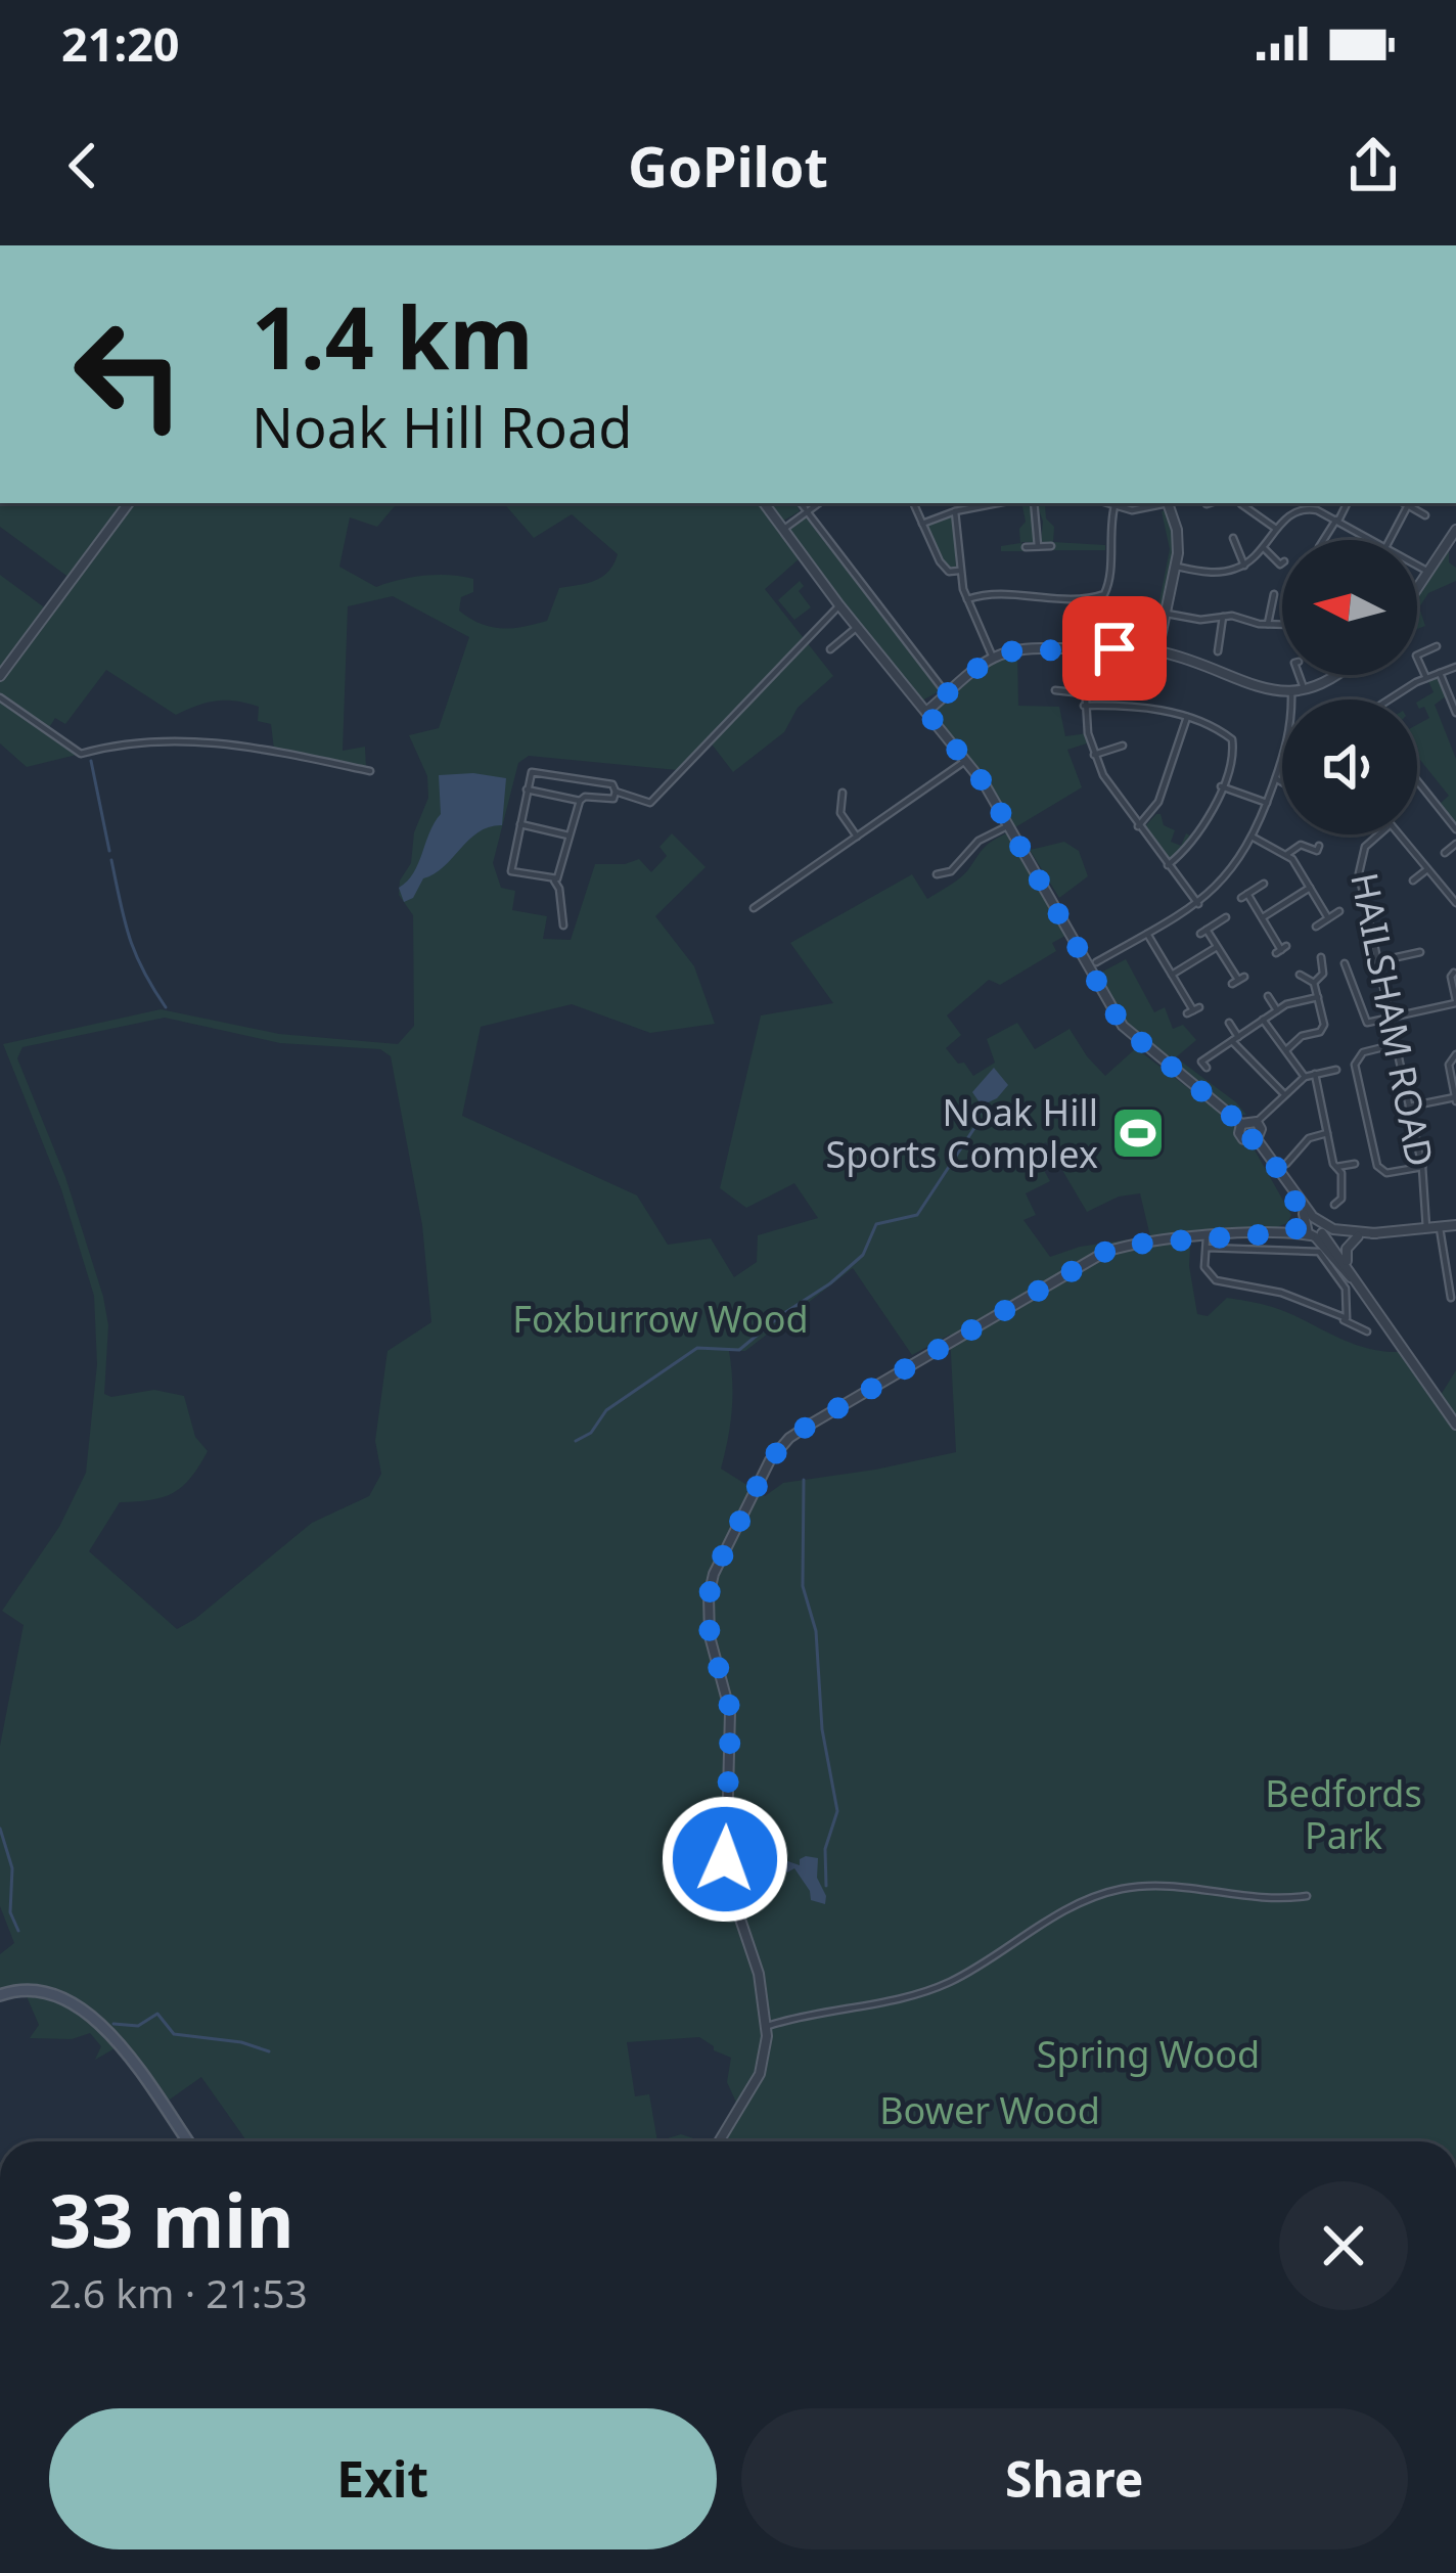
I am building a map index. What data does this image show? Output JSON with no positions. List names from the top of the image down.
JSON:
{
  "streets": {
    "street": ["HAILSHAM ROAD"]
  },
  "parks": [
    "Foxburrow Wood",
    "Bedfords Park",
    "Spring Wood",
    "Bower Wood"
  ],
  "places": {
    "sports": ["Noak Hill Sports Complex"]
  },
  "north": "left",
  "page": {
    "status": "21:20",
    "header": "GoPilot",
    "turn": ["1.4 km", "Noak Hill Road"],
    "heading": ["33 min", "2.6 km · 21:53"],
    "buttons": ["Exit", "Share"]
  }
}
